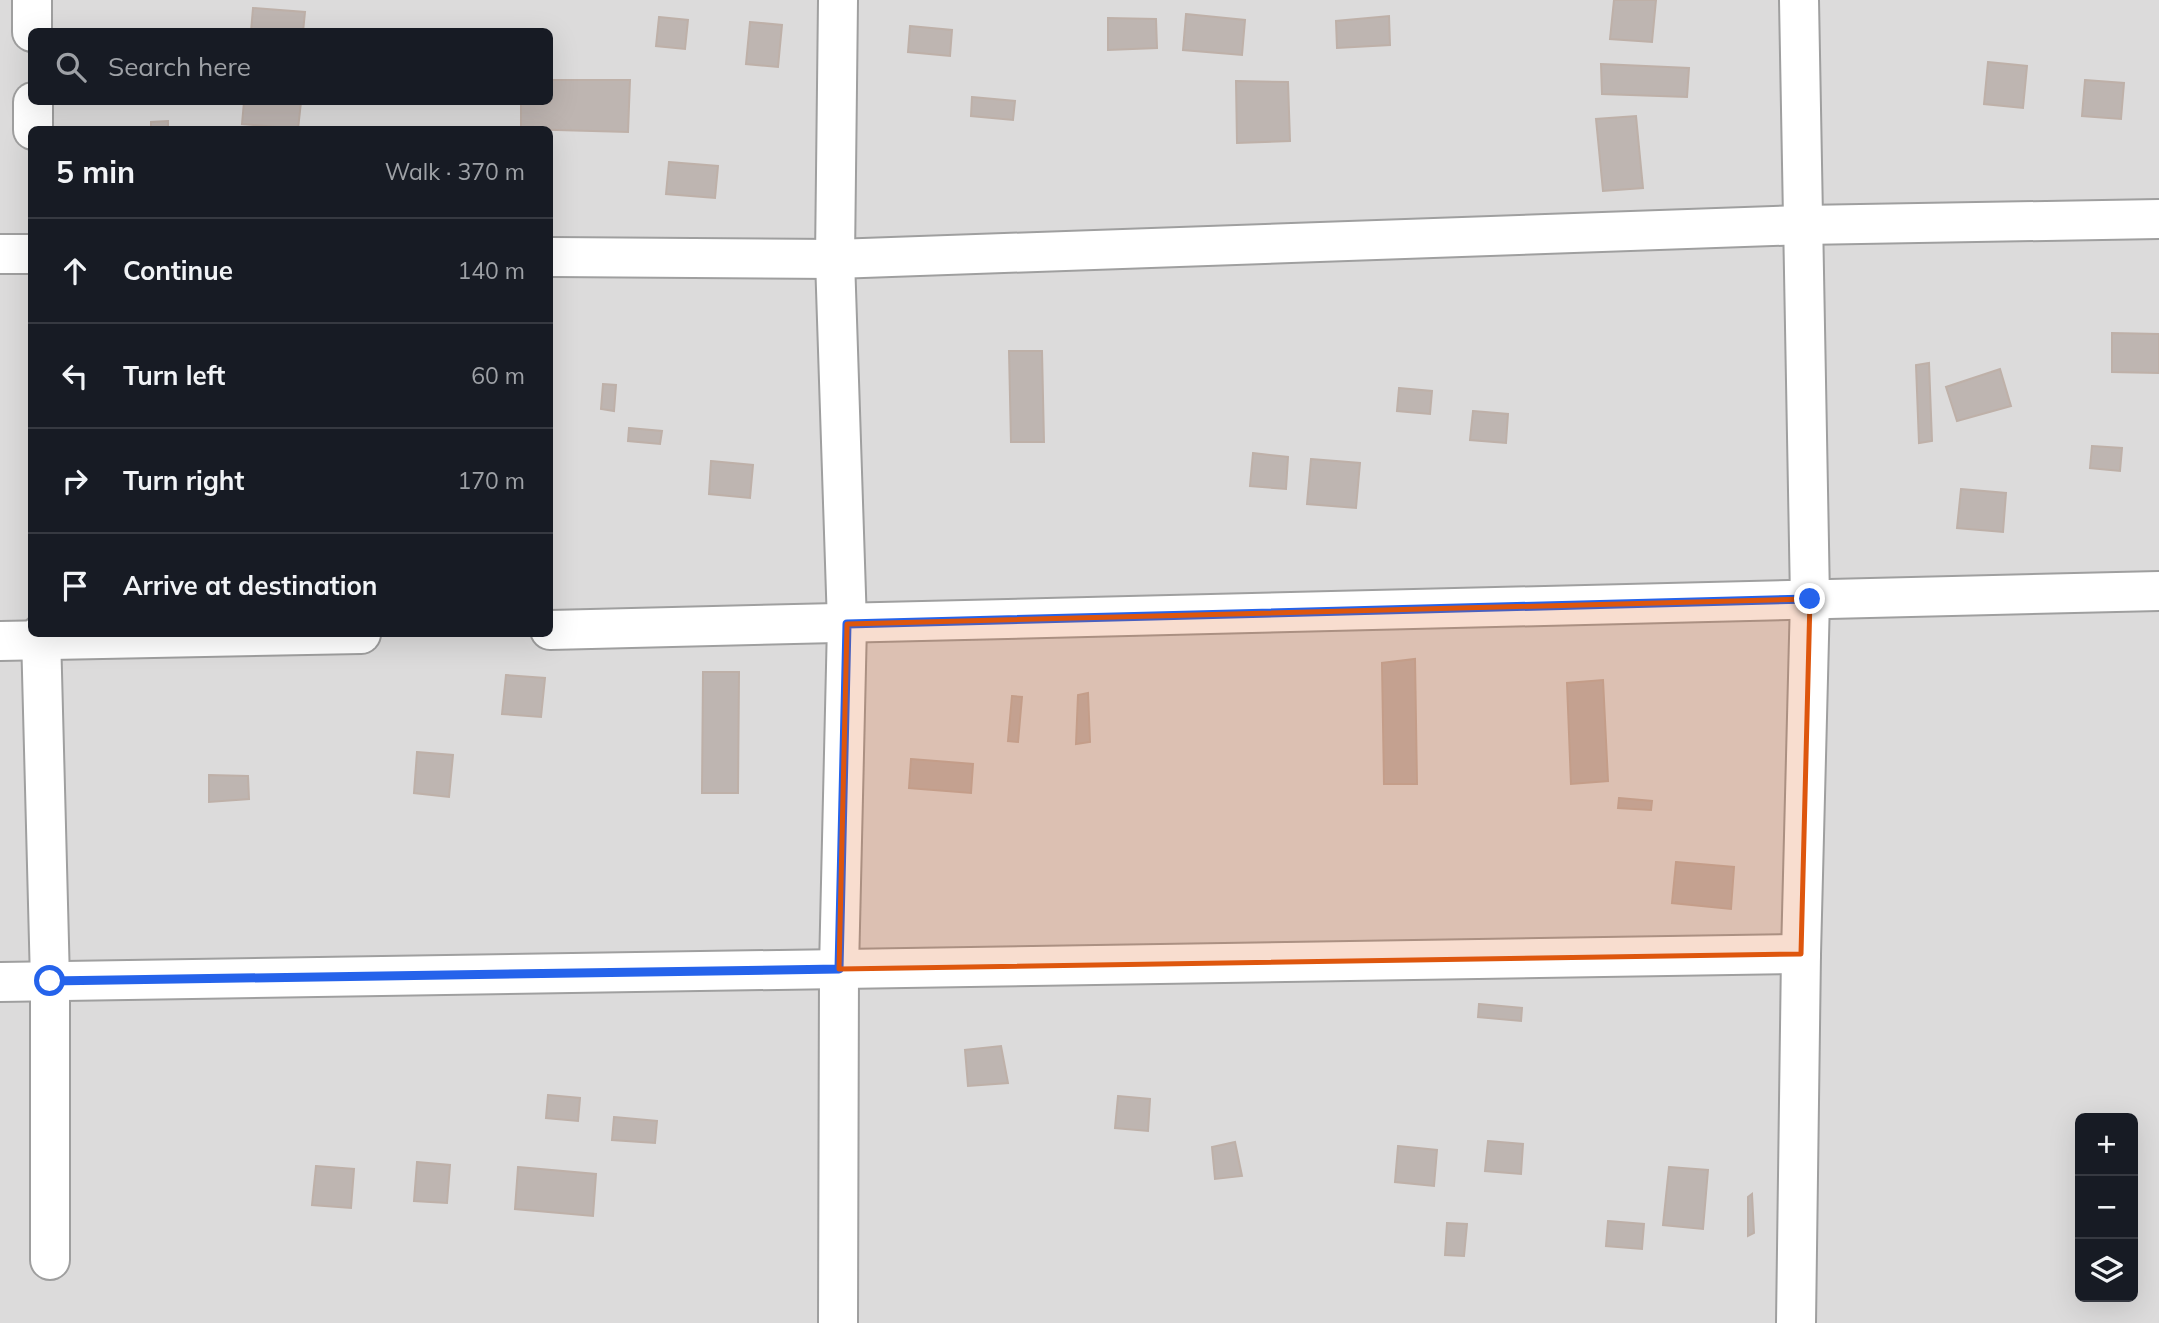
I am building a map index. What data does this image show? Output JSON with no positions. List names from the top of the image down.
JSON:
{
  "page": {
    "search": "Search here",
    "heading": ["5 min", "Walk · 370 m"],
    "list": [
      ["Continue", "140 m"],
      ["Turn left", "60 m"],
      ["Turn right", "170 m"],
      "Arrive at destination"
    ],
    "map_buttons": ["+", "−"]
  }
}
